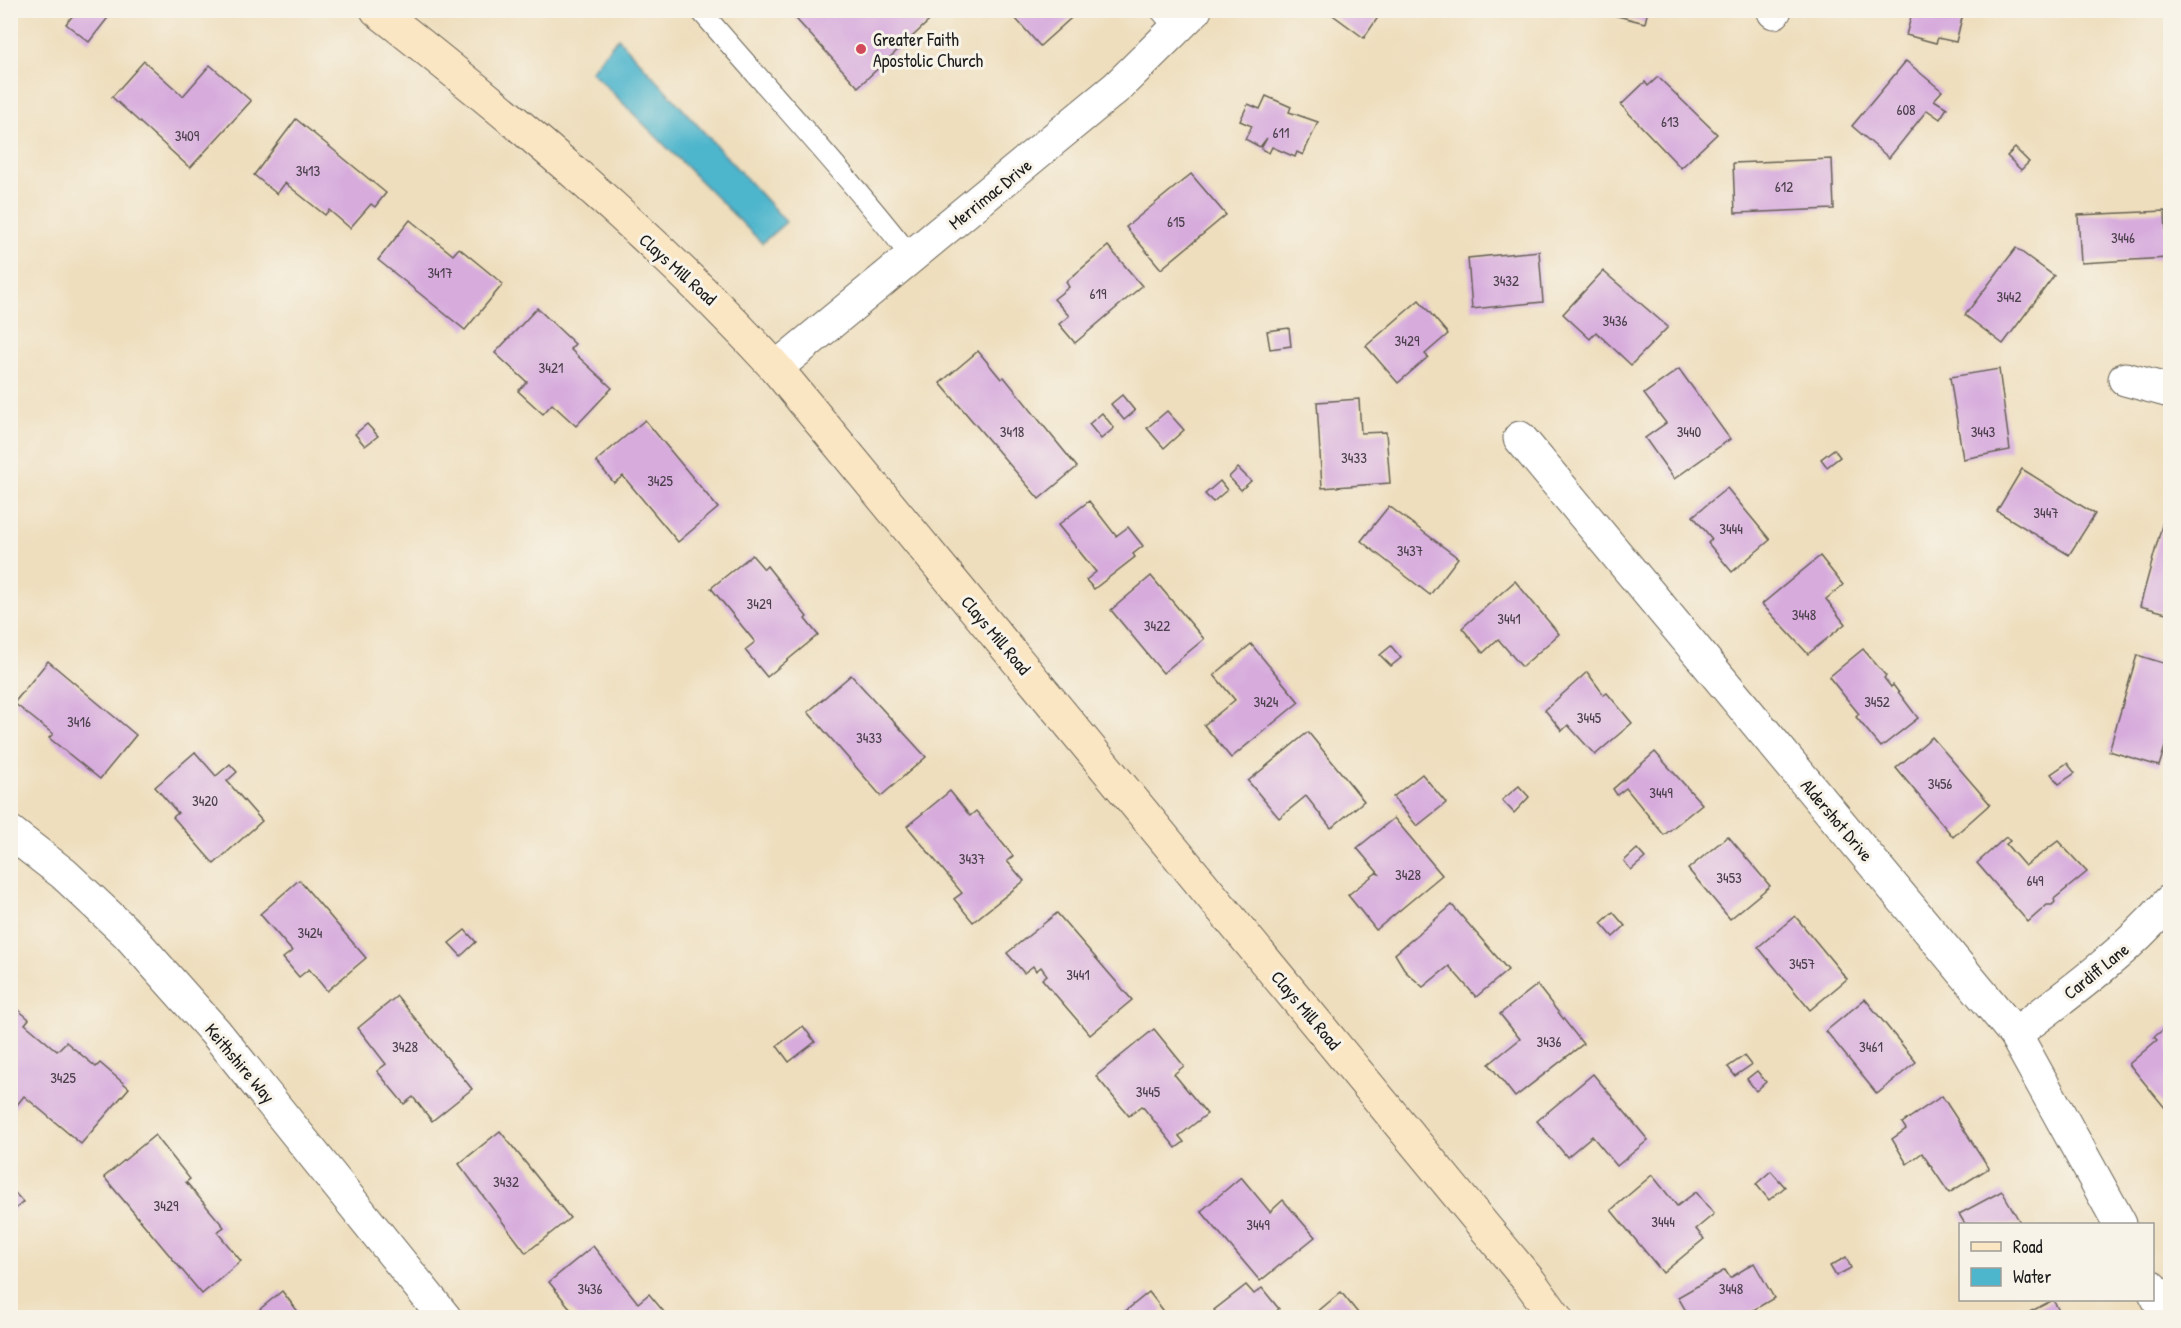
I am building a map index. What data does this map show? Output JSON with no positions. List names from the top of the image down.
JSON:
{
  "streets": {
    "main road": ["Clays Mill Road"],
    "street": [
      "Merrimac Drive",
      "Aldershot Drive",
      "Cardiff Lane",
      "Keithshire Way"
    ]
  },
  "crossings": [
    ["Merrimac Drive", "Clays Mill Road"],
    ["Aldershot Drive", "Cardiff Lane"]
  ],
  "places": ["Greater Faith Apostolic Church"],
  "house_numbers": [
    "608",
    "613",
    "611",
    "3409",
    "3413",
    "612",
    "615",
    "3446",
    "3417",
    "3432",
    "619",
    "3442",
    "3436",
    "3429",
    "3421",
    "3418",
    "3440",
    "3443",
    "3433",
    "3425",
    "3447",
    "3444",
    "3437",
    "3429",
    "3448",
    "3441",
    "3422",
    "3424",
    "3452",
    "3445",
    "3416",
    "3433",
    "3456",
    "3449",
    "3420",
    "3437",
    "3428",
    "3453",
    "649",
    "3424",
    "3457",
    "3441",
    "3436",
    "3428",
    "3461",
    "3425",
    "3445",
    "3432",
    "3429",
    "3444",
    "3449",
    "3436",
    "3448"
  ],
  "legend": ["Road", "Water"]
}
